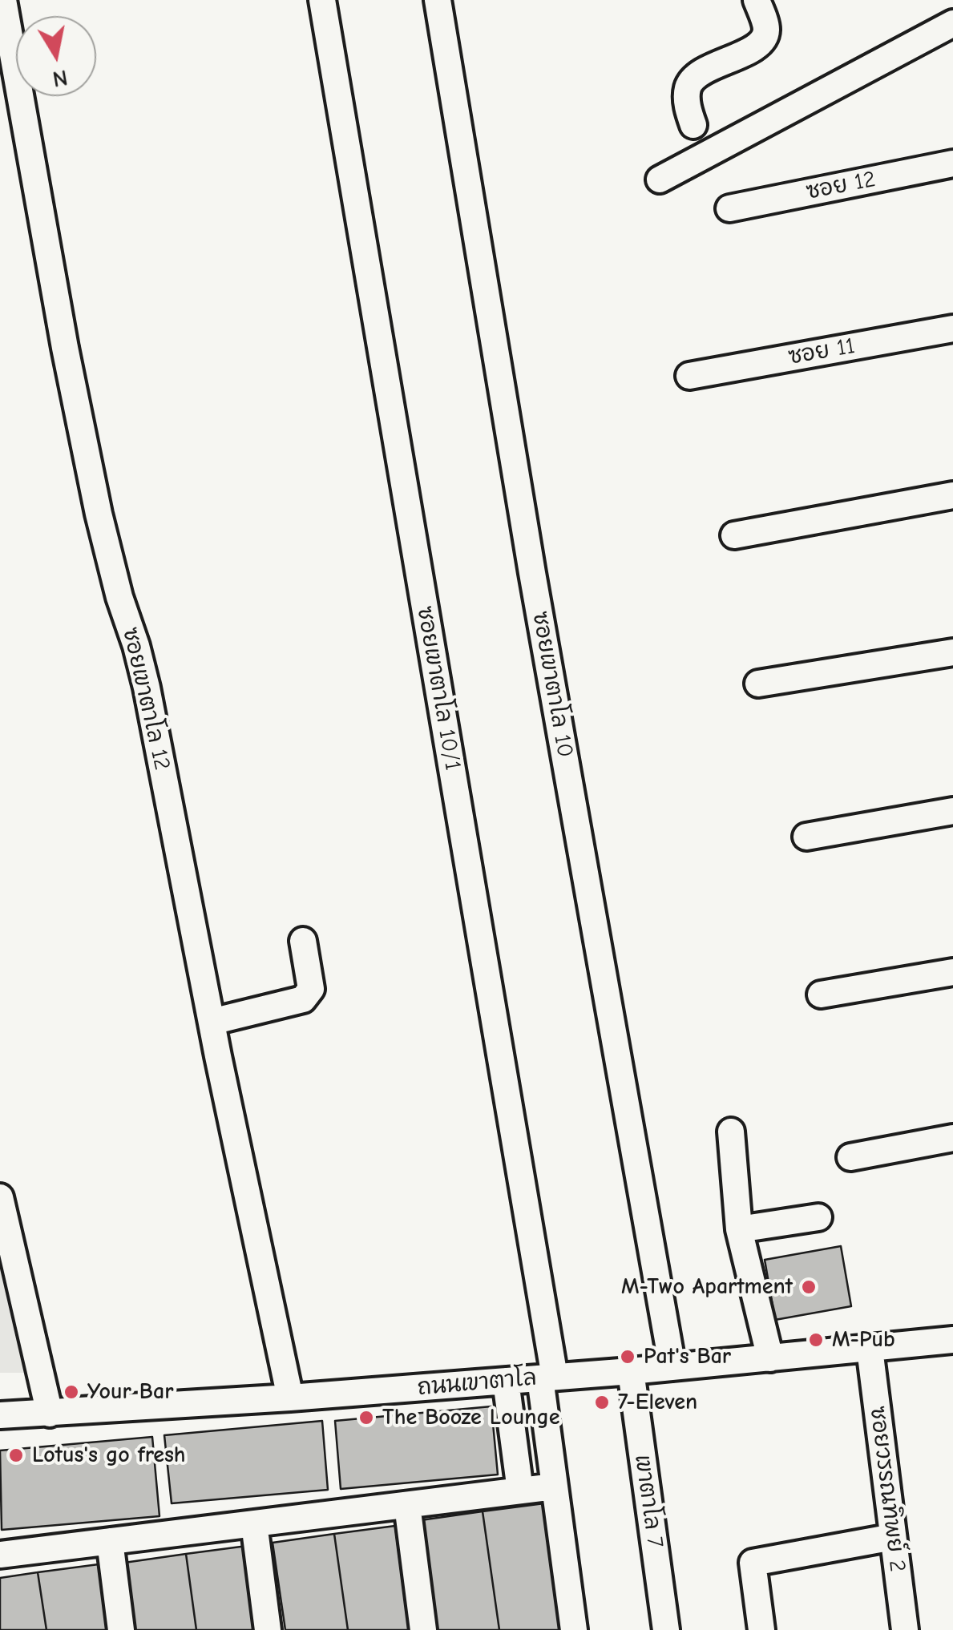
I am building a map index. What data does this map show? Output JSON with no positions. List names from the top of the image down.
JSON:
{
  "streets": {
    "street": [
      "ซอย 12",
      "ซอย 11",
      "ซอยเขาตาโล 10",
      "ซอยเขาตาโล 10/1",
      "ซอยเขาตาโล 12",
      "ถนนเขาตาโล",
      "ซอยวรรณทิพย์ 2",
      "เขาตาโล 7"
    ]
  },
  "crossings": [
    ["ซอยเขาตาโล 10", "ถนนเขาตาโล"],
    ["ซอยเขาตาโล 10/1", "ถนนเขาตาโล"],
    ["ซอยเขาตาโล 12", "ถนนเขาตาโล"],
    ["ถนนเขาตาโล", "ซอยวรรณทิพย์ 2"],
    ["ถนนเขาตาโล", "เขาตาโล 7"]
  ],
  "places": [
    "M-Two Apartment",
    "M-Pub",
    "Pat's Bar",
    "Your Bar",
    "7-Eleven",
    "The Booze Lounge",
    "Lotus's go fresh"
  ],
  "north": "bottom"
}
